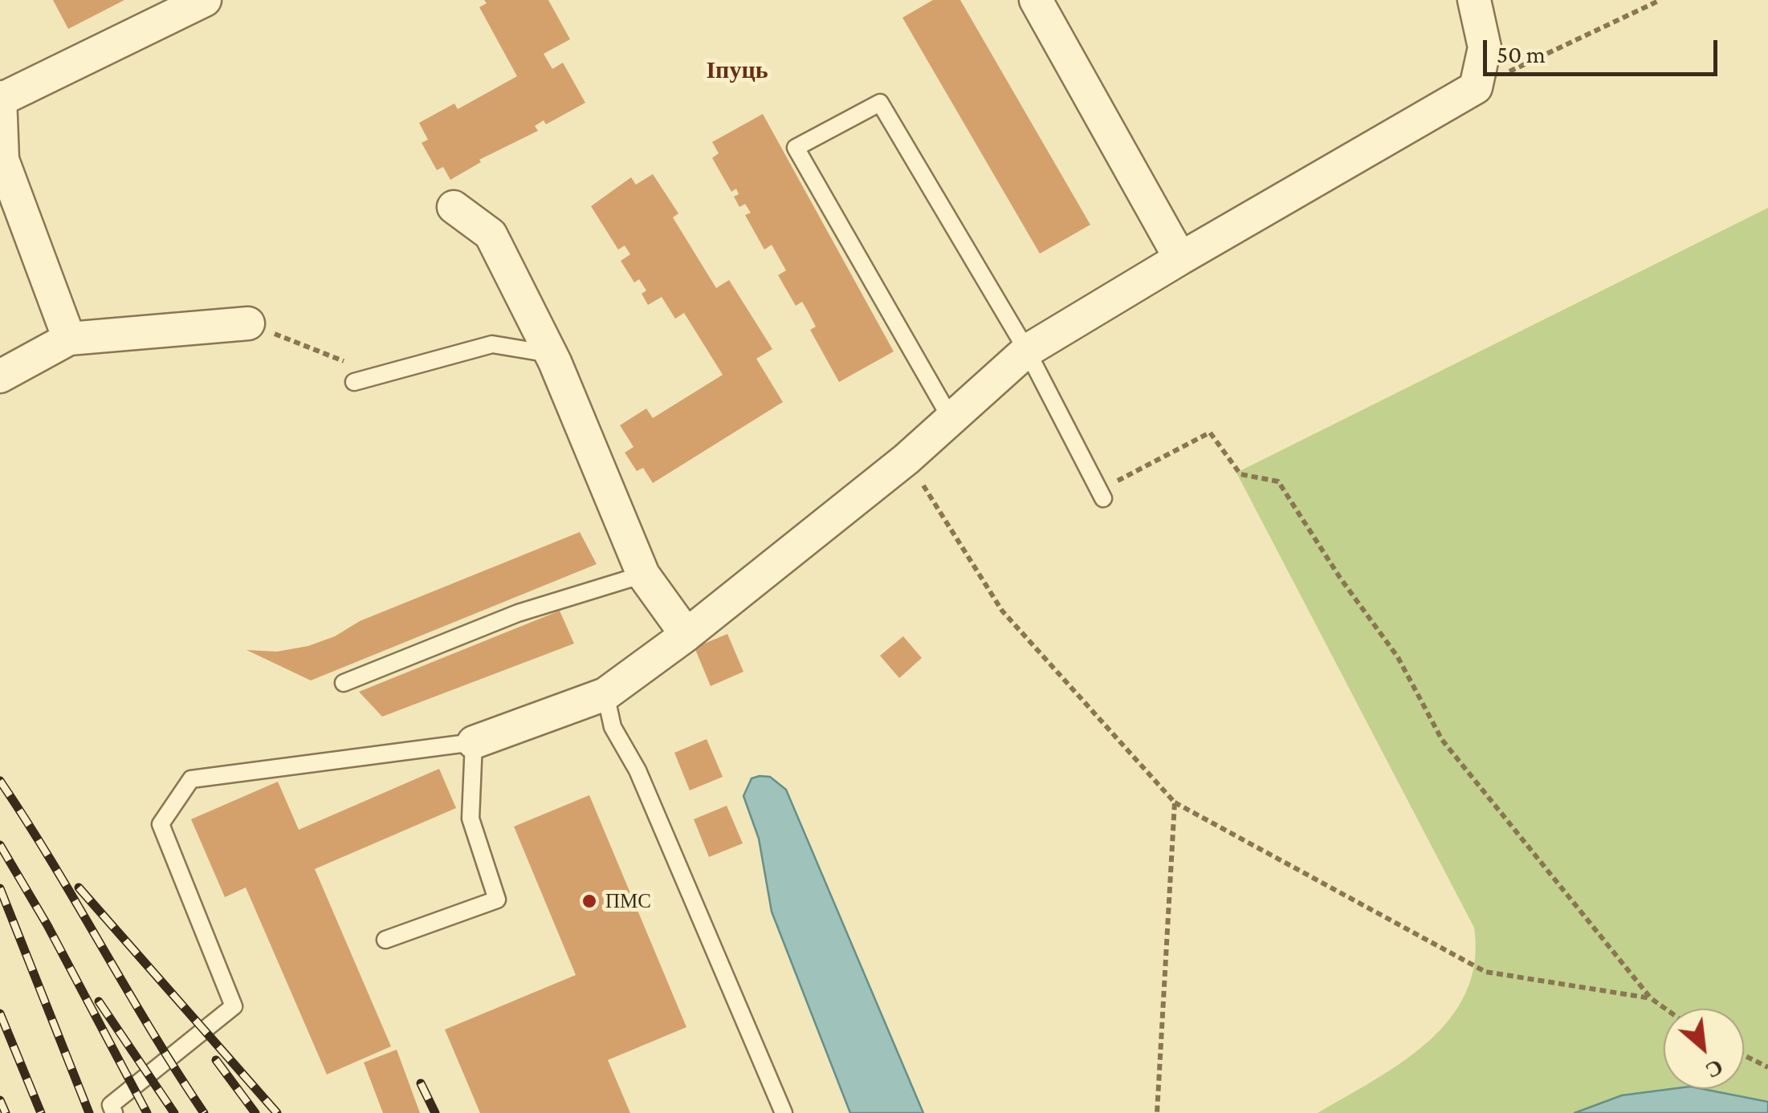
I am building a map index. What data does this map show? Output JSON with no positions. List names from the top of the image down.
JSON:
{
  "districts": ["Іпуць"],
  "places": ["ПМС"],
  "scale_bar": "50 m",
  "north": "bottom right"
}
